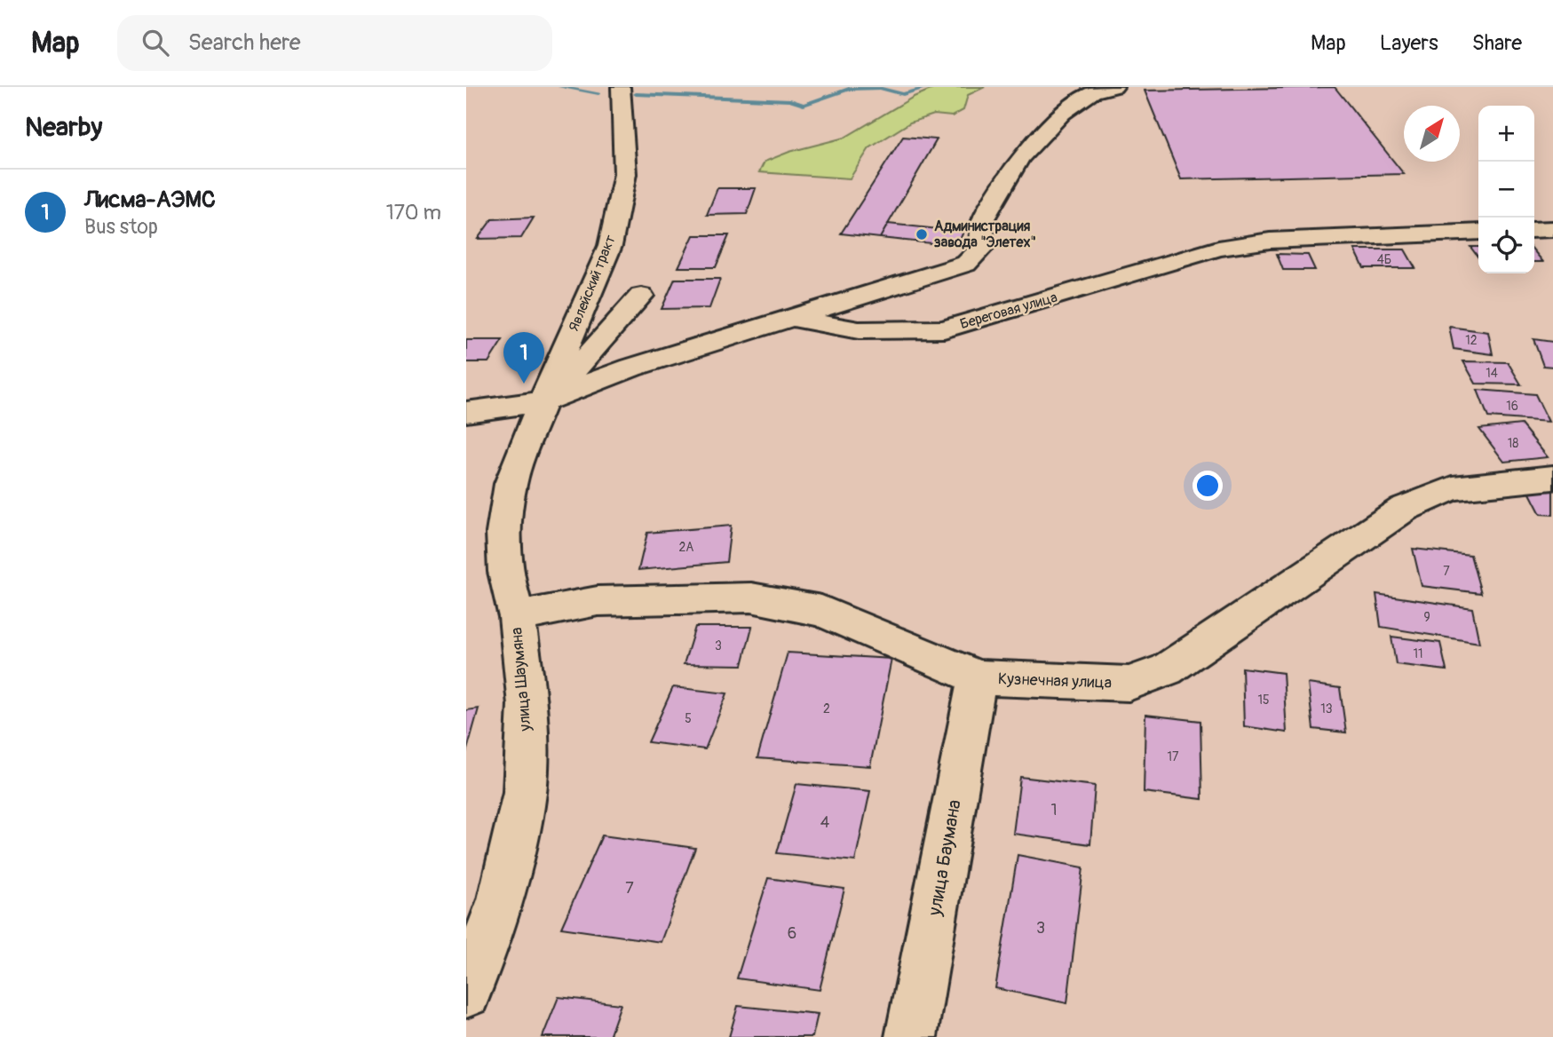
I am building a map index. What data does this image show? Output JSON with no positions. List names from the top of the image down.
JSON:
{
  "streets": {
    "street": [
      "Явлейский тракт",
      "Береговая улица",
      "улица Шаумяна",
      "Кузнечная улица",
      "улица Баумана"
    ]
  },
  "crossings": [
    ["Явлейский тракт", "Береговая улица"],
    ["Явлейский тракт", "улица Шаумяна"],
    ["Береговая улица", "улица Шаумяна"],
    ["улица Шаумяна", "Кузнечная улица"],
    ["Кузнечная улица", "улица Баумана"]
  ],
  "places": ["Администрация завода \"Элетех\""],
  "house_numbers": [
    "4Б",
    "12",
    "14",
    "16",
    "18",
    "2А",
    "7",
    "9",
    "3",
    "11",
    "15",
    "2",
    "13",
    "5",
    "17",
    "1",
    "4",
    "7",
    "3",
    "6"
  ],
  "north": "top right",
  "page": {
    "header": "Map",
    "search": "Search here",
    "nav": ["Map", "Layers", "Share"],
    "heading": "Nearby",
    "map_buttons": ["+", "−"],
    "list": [
      {
        "mark": "1",
        "name": "Лисма-АЭМС",
        "note": "Bus stop",
        "value": "170 m"
      }
    ],
    "pins": "1"
  }
}
